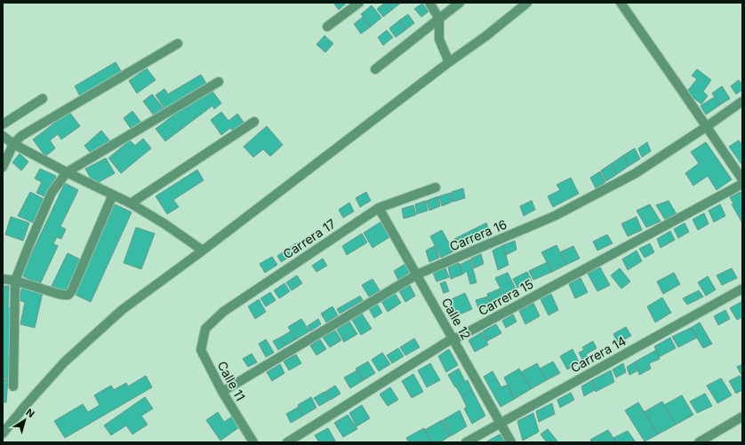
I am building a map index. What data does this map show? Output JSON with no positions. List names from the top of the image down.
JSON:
{
  "streets": {
    "street": [
      "Carrera 16",
      "Carrera 17",
      "Carrera 15",
      "Calle 12",
      "Carrera 14",
      "Calle 11"
    ]
  },
  "crossings": [
    ["Carrera 16", "Calle 12"],
    ["Carrera 16", "Calle 11"],
    ["Carrera 17", "Calle 12"],
    ["Carrera 17", "Calle 11"],
    ["Carrera 15", "Calle 12"],
    ["Calle 12", "Carrera 14"]
  ],
  "north": "top right"
}
